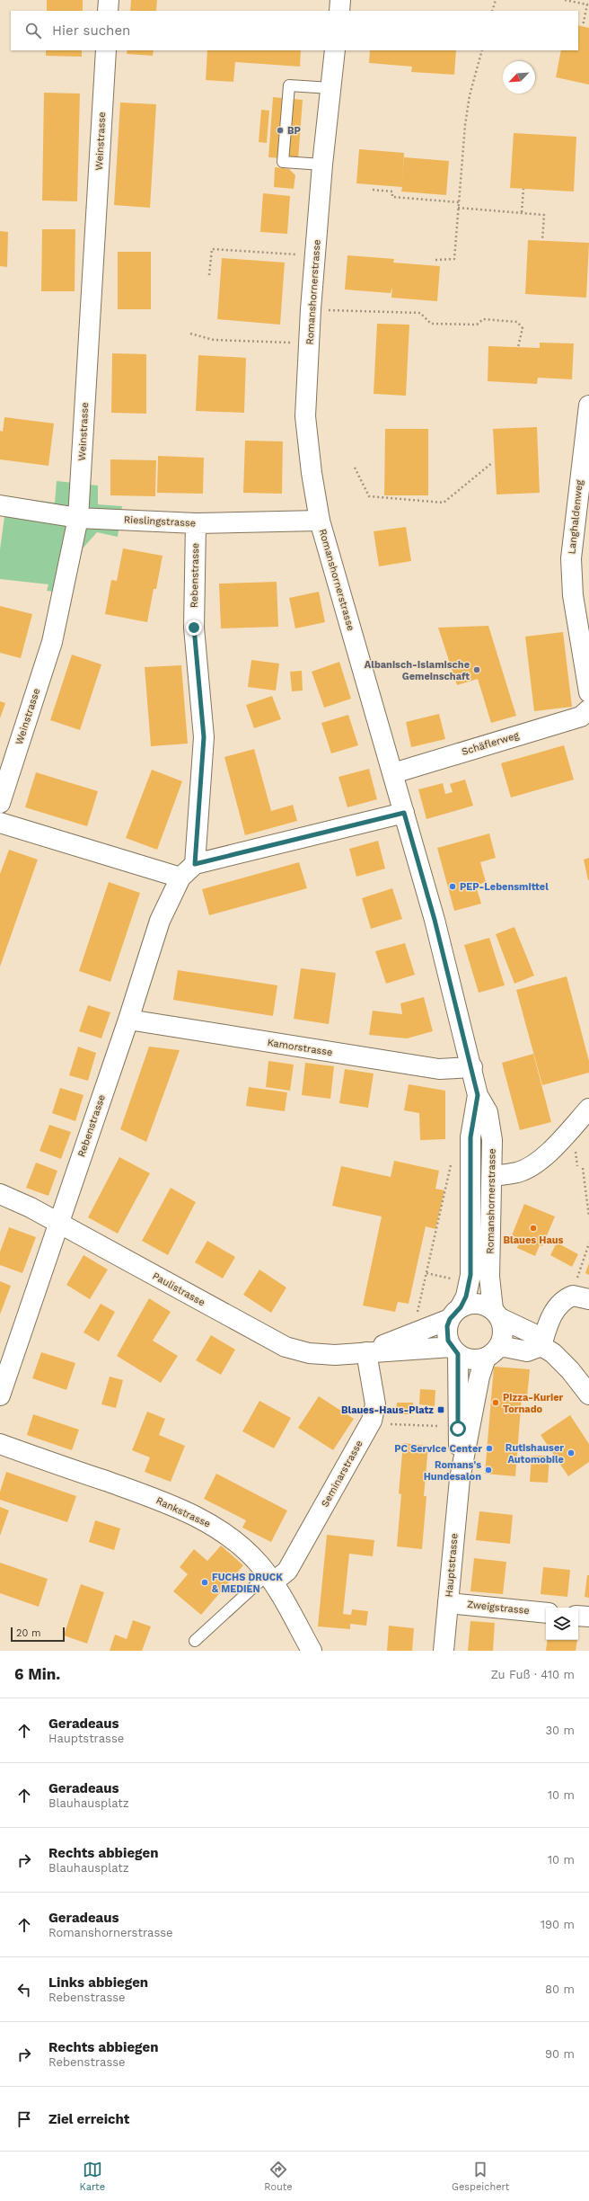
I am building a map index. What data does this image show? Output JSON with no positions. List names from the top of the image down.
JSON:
{
  "streets": {
    "street": [
      "Weinstrasse",
      "Romanshornerstrasse",
      "Langhaldenweg",
      "Rieslingstrasse",
      "Rebenstrasse",
      "Schäflerweg",
      "Kamorstrasse",
      "Paulistrasse",
      "Seminarstrasse",
      "Rankstrasse",
      "Hauptstrasse",
      "Zweigstrasse"
    ]
  },
  "crossings": [
    ["Weinstrasse", "Rieslingstrasse"],
    ["Romanshornerstrasse", "Rieslingstrasse"],
    ["Romanshornerstrasse", "Rebenstrasse"],
    ["Romanshornerstrasse", "Schäflerweg"],
    ["Romanshornerstrasse", "Kamorstrasse"],
    ["Romanshornerstrasse", "Paulistrasse"],
    ["Romanshornerstrasse", "Hauptstrasse"],
    ["Rieslingstrasse", "Rebenstrasse"],
    ["Rebenstrasse", "Kamorstrasse"],
    ["Rebenstrasse", "Paulistrasse"],
    ["Paulistrasse", "Seminarstrasse"],
    ["Paulistrasse", "Hauptstrasse"],
    ["Seminarstrasse", "Rankstrasse"],
    ["Hauptstrasse", "Zweigstrasse"]
  ],
  "places": {
    "other": [
      "BP",
      "Albanisch-Islamische Gemeinschaft",
      "PEP-Lebensmittel",
      "Blaues Haus",
      "Pizza-Kurier Tornado",
      "PC Service Center",
      "Rutishauser Automobile",
      "Romans's Hundesalon",
      "FUCHS DRUCK & MEDIEN"
    ],
    "transit": ["Blaues-Haus-Platz"]
  },
  "scale_bar": "20 m",
  "north": "bottom left",
  "page": {
    "search": "Hier suchen",
    "scale": "20 m",
    "heading": ["6 Min.", "Zu Fuß · 410 m"],
    "list": [
      ["Geradeaus", "Hauptstrasse", "30 m"],
      ["Geradeaus", "Blauhausplatz", "10 m"],
      ["Rechts abbiegen", "Blauhausplatz", "10 m"],
      ["Geradeaus", "Romanshornerstrasse", "190 m"],
      ["Links abbiegen", "Rebenstrasse", "80 m"],
      ["Rechts abbiegen", "Rebenstrasse", "90 m"],
      "Ziel erreicht"
    ],
    "nav": ["Karte", "Route", "Gespeichert"]
  }
}
